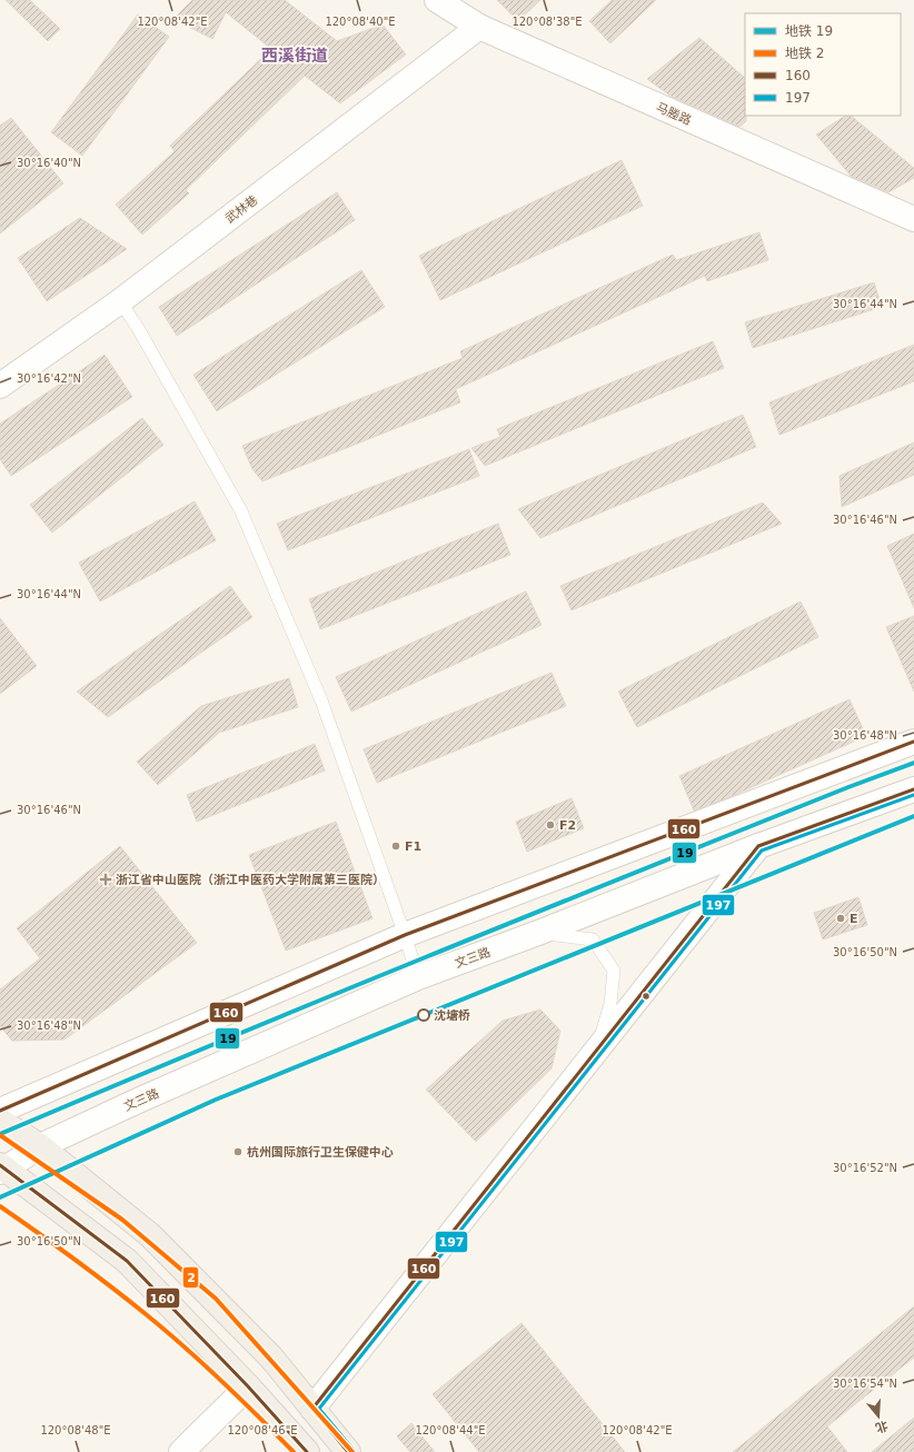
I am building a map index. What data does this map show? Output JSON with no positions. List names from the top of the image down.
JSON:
{
  "streets": {
    "main road": ["马塍路", "武林巷", "文三路"]
  },
  "crossings": [
    ["马塍路", "武林巷"]
  ],
  "districts": ["西溪街道"],
  "places": {
    "other": [
      "F2",
      "F1",
      "E",
      "沈塘桥",
      "杭州国际旅行卫生保健中心"
    ],
    "health": ["浙江省中山医院（浙江中医药大学附属第三医院）"]
  },
  "lines": [
    "transit line 160",
    "metro line 19",
    "transit line 197",
    "metro line 2"
  ],
  "legend": [
    "地铁 19",
    "地铁 2",
    "160",
    "197"
  ],
  "north": "bottom",
  "coordinates": [
    "120°08'42\"E",
    "120°08'40\"E",
    "120°08'38\"E",
    "30°16'40\"N",
    "30°16'44\"N",
    "30°16'42\"N",
    "30°16'46\"N",
    "30°16'48\"N",
    "30°16'50\"N",
    "30°16'52\"N",
    "30°16'54\"N",
    "120°08'48\"E",
    "120°08'46\"E",
    "120°08'44\"E"
  ]
}
